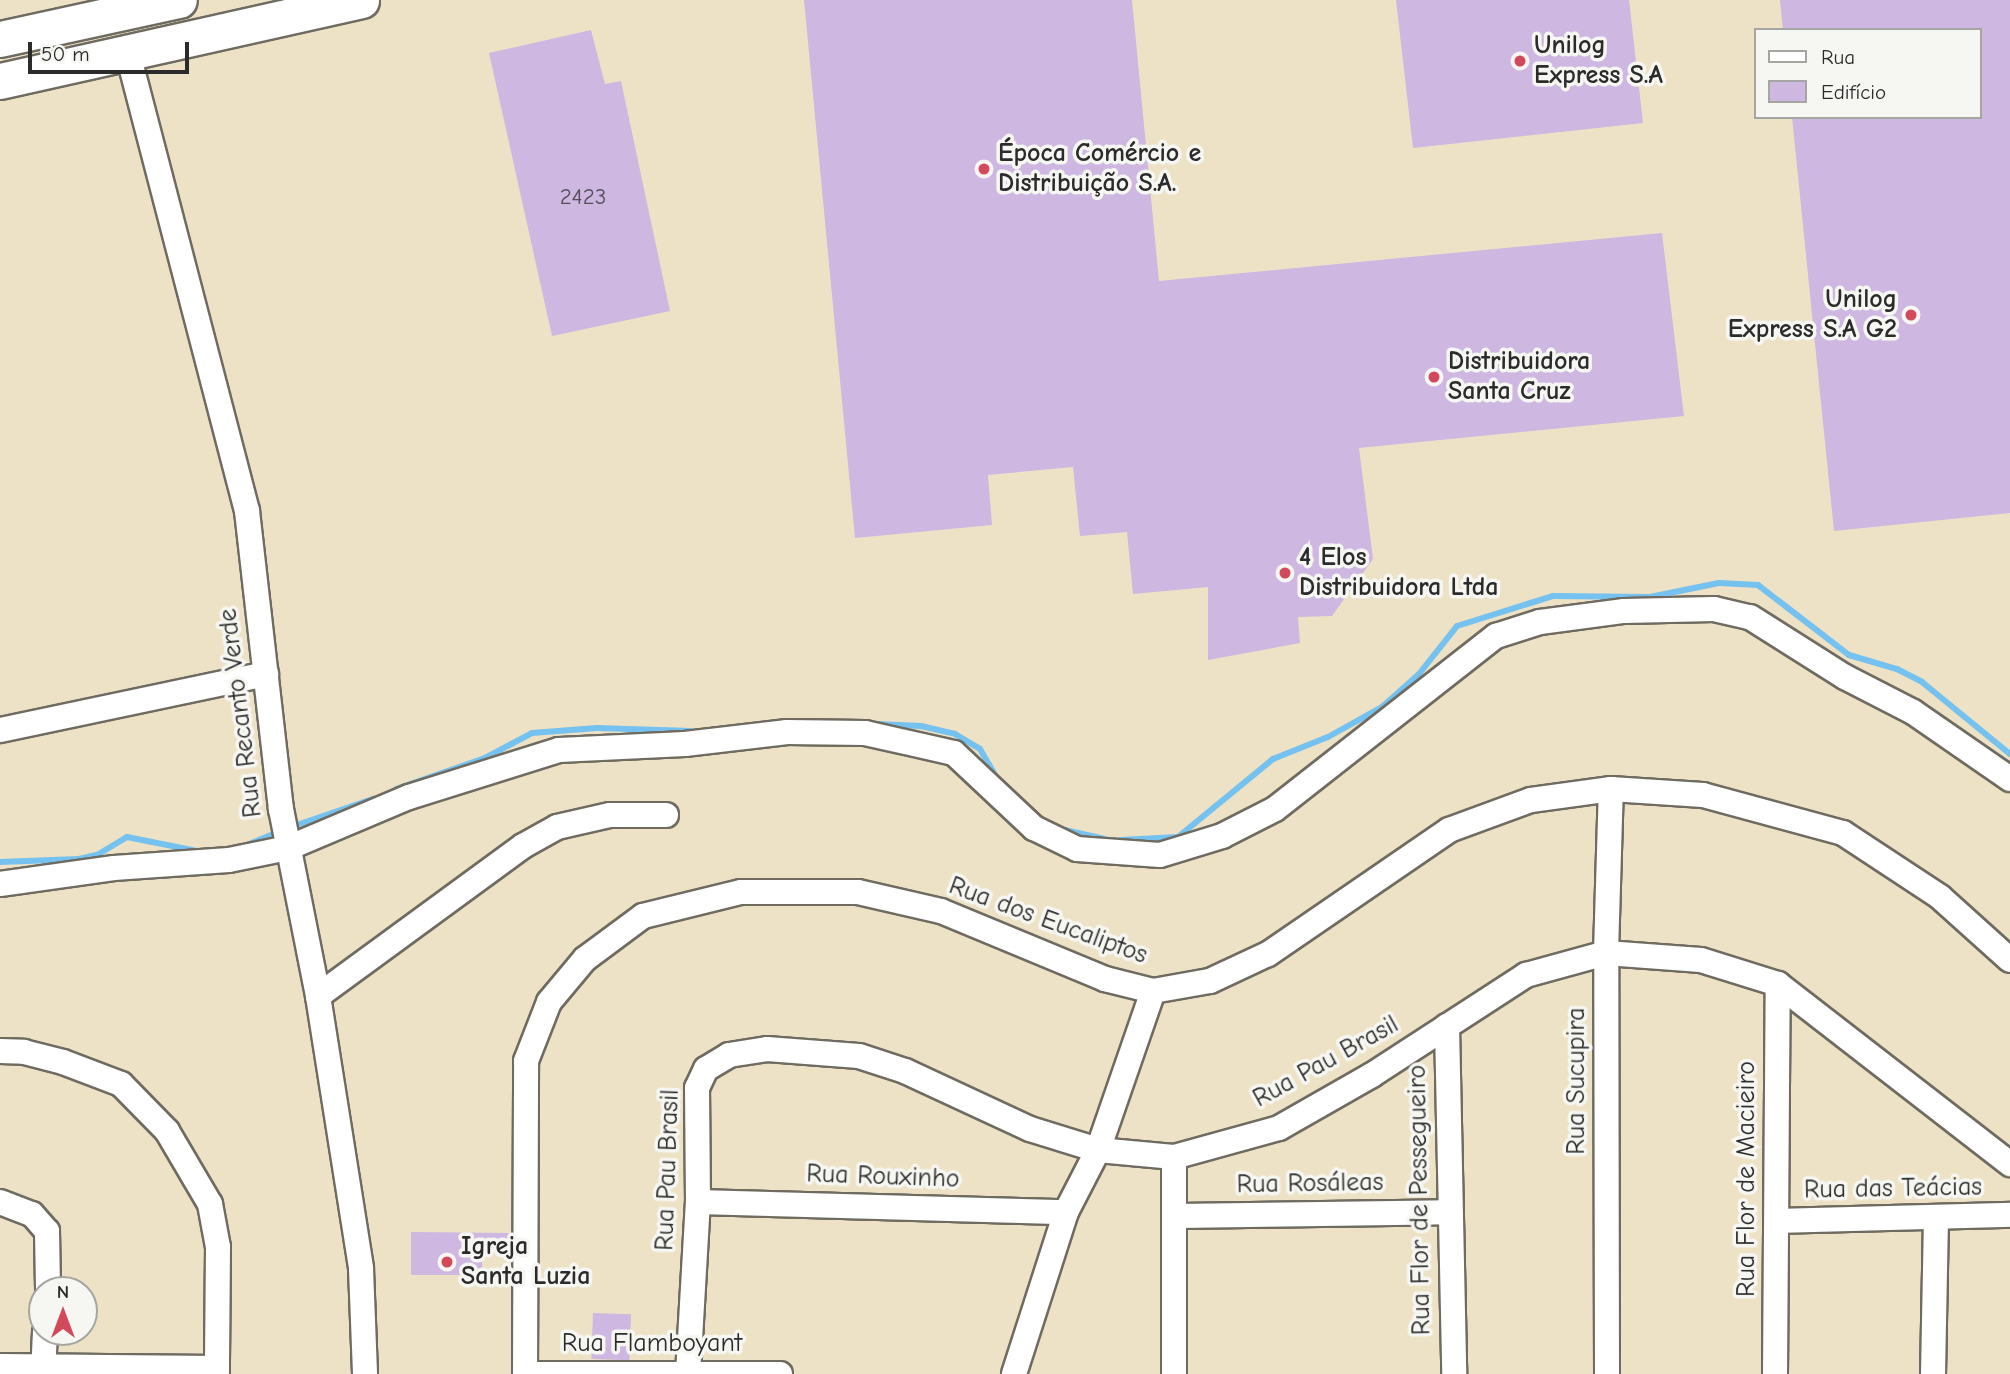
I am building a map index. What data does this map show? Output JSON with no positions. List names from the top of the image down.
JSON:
{
  "streets": {
    "street": [
      "Rua Recanto Verde",
      "Rua dos Eucaliptos",
      "Rua Pau Brasil",
      "Rua Sucupira",
      "Rua Rouxinho",
      "Rua Flor de Macieiro",
      "Rua Rosáleas",
      "Rua das Teácias",
      "Rua Flor de Pessegueiro",
      "Rua Flamboyant"
    ]
  },
  "crossings": [
    ["Rua dos Eucaliptos", "Rua Sucupira"],
    ["Rua dos Eucaliptos", "Rua Flamboyant"],
    ["Rua Pau Brasil", "Rua Sucupira"],
    ["Rua Pau Brasil", "Rua Rouxinho"],
    ["Rua Pau Brasil", "Rua Flor de Macieiro"],
    ["Rua Pau Brasil", "Rua Flor de Pessegueiro"],
    ["Rua Pau Brasil", "Rua Flamboyant"],
    ["Rua Flor de Macieiro", "Rua das Teácias"],
    ["Rua Rosáleas", "Rua Flor de Pessegueiro"]
  ],
  "places": [
    "Unilog Express S.A",
    "Época Comércio e Distribuição S.A.",
    "Unilog Express S.A G2",
    "Distribuidora Santa Cruz",
    "4 Elos Distribuidora Ltda",
    "Igreja Santa Luzia"
  ],
  "house_numbers": ["2423"],
  "legend": ["Rua", "Edifício"],
  "scale_bar": "50 m",
  "north": "top"
}
